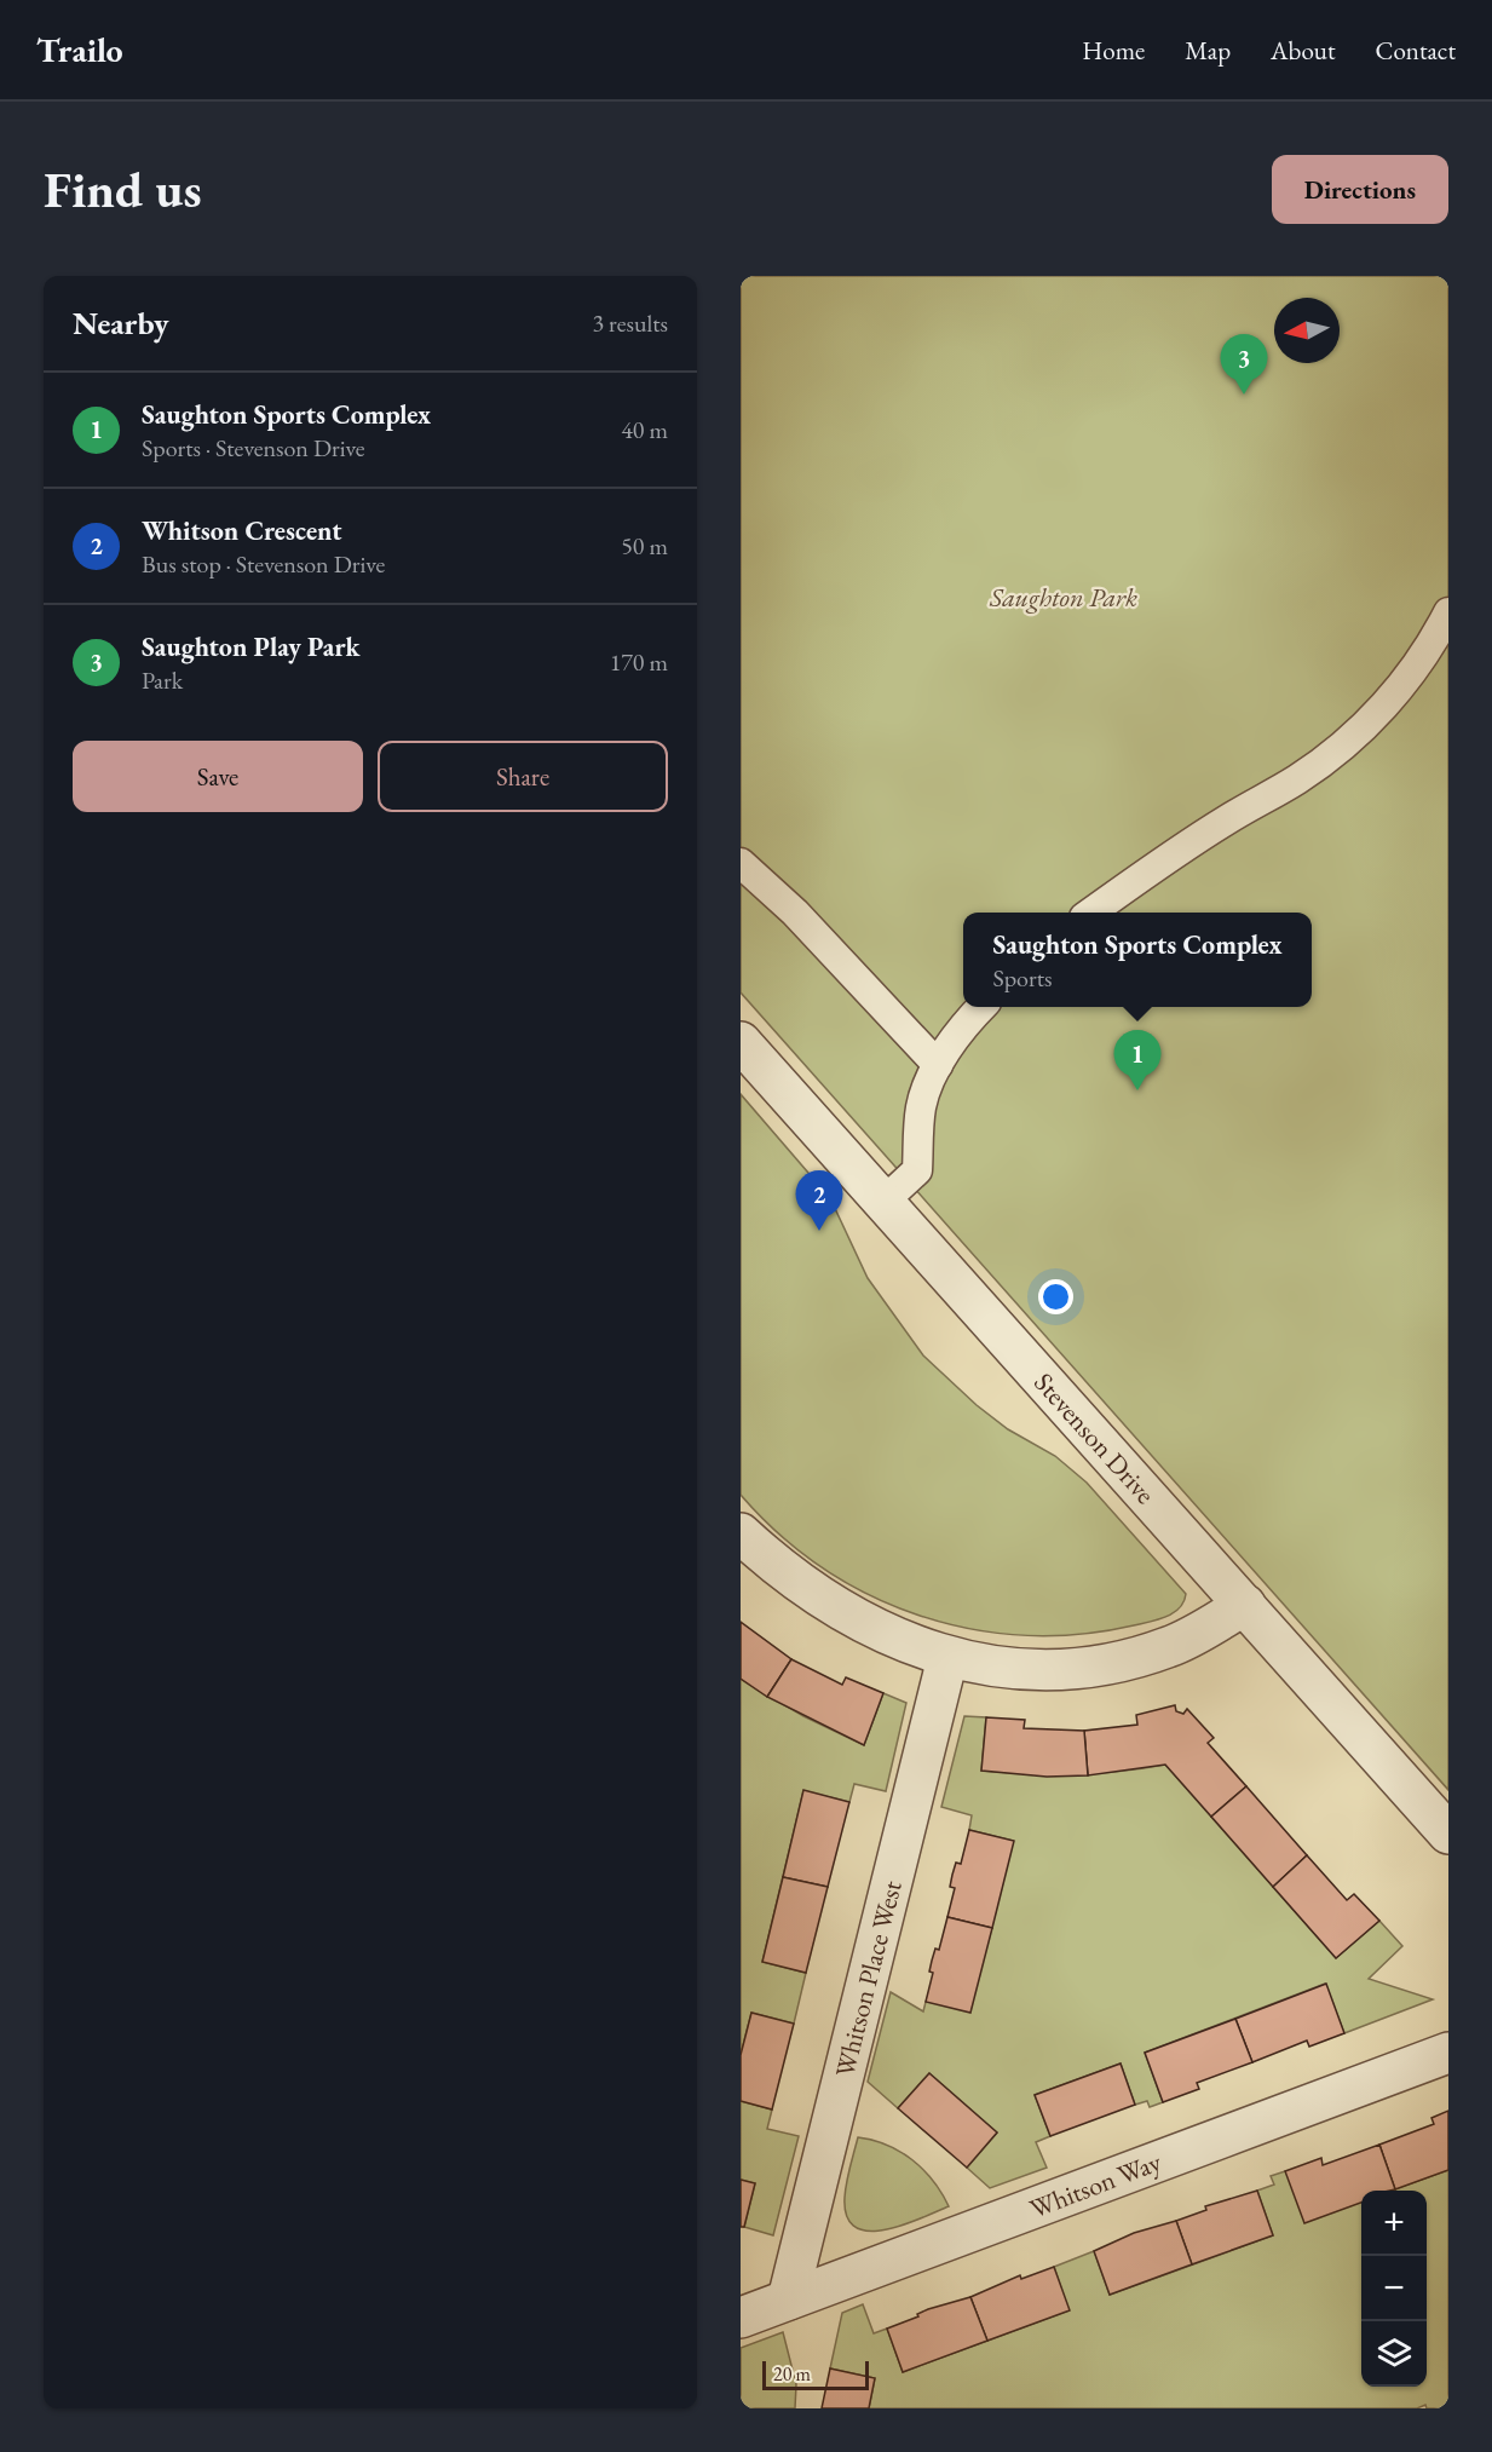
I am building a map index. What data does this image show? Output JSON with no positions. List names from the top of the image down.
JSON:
{
  "streets": {
    "street": ["Stevenson Drive", "Whitson Place West", "Whitson Way"]
  },
  "crossings": [
    ["Whitson Place West", "Whitson Way"]
  ],
  "parks": ["Saughton Park"],
  "scale_bar": "20 m",
  "north": "left",
  "page": {
    "header": "Trailo",
    "nav": [
      "Home",
      "Map",
      "About",
      "Contact"
    ],
    "buttons": [
      "Directions",
      ["Save", "Share"]
    ],
    "title": "Find us",
    "heading": ["Nearby", "3 results"],
    "pins": ["3", "1", "2"],
    "list": [
      {
        "mark": "1",
        "name": "Saughton Sports Complex",
        "note": "Sports · Stevenson Drive",
        "value": "40 m"
      },
      {
        "mark": "2",
        "name": "Whitson Crescent",
        "note": "Bus stop · Stevenson Drive",
        "value": "50 m"
      },
      {
        "mark": "3",
        "name": "Saughton Play Park",
        "note": "Park",
        "value": "170 m"
      }
    ],
    "popup": ["Saughton Sports Complex", "Sports"],
    "map_buttons": ["+", "−"],
    "scale": "20 m"
  }
}
